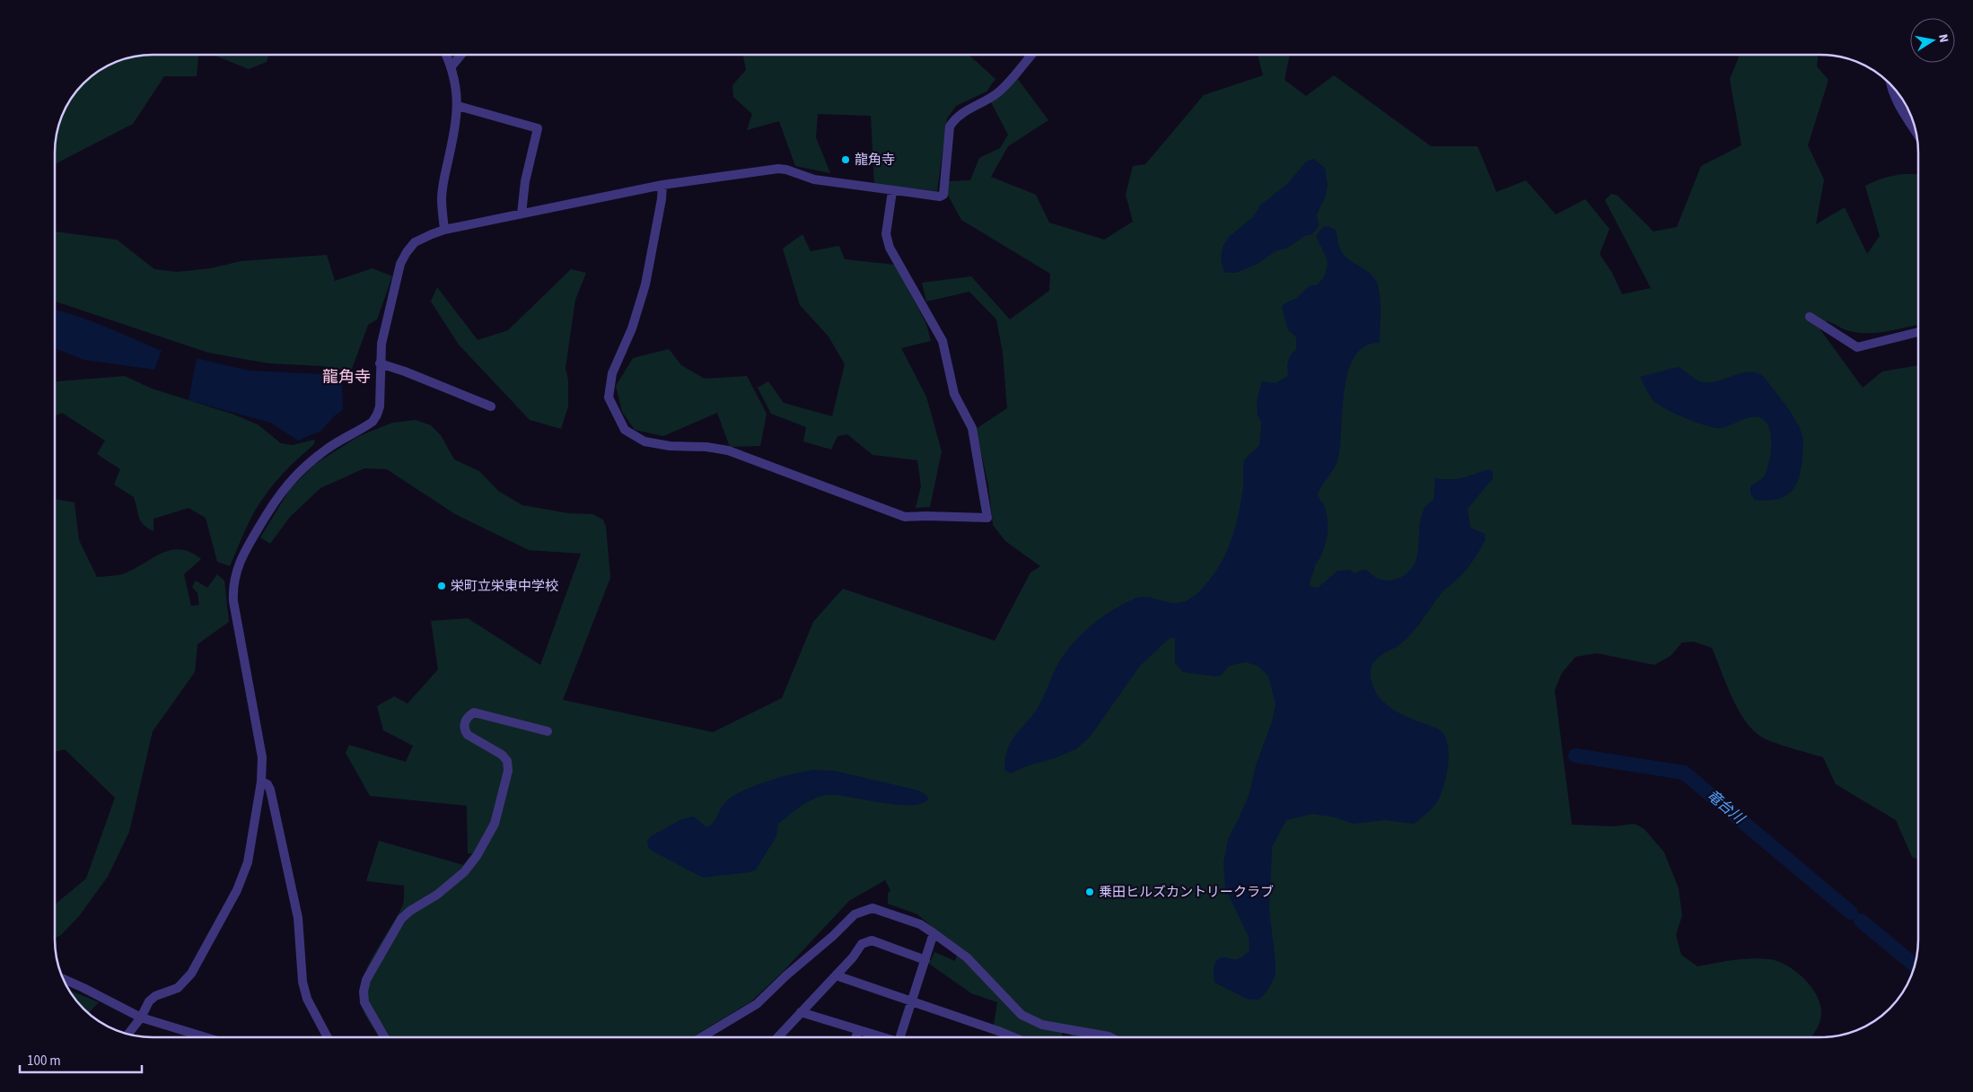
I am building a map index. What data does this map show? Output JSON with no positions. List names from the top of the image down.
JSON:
{
  "districts": ["龍角寺"],
  "water": ["竜台川"],
  "places": ["龍角寺", "栄町立栄東中学校", "乗田ヒルズカントリークラブ"],
  "scale_bar": "100 m",
  "north": "right"
}
